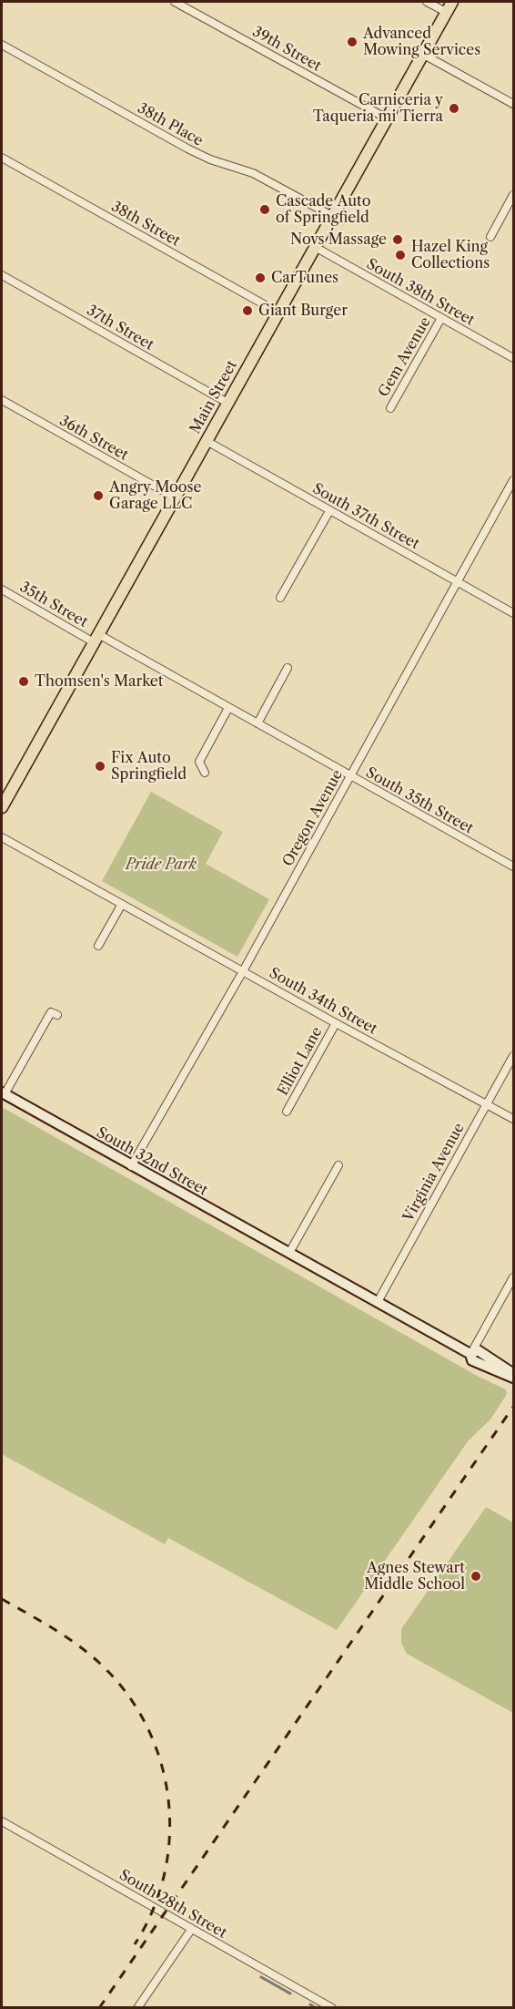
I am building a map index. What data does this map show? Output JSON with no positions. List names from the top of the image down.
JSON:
{
  "streets": {
    "main road": ["Main Street"],
    "street": [
      "39th Street",
      "38th Place",
      "38th Street",
      "South 38th Street",
      "37th Street",
      "Gem Avenue",
      "36th Street",
      "South 37th Street",
      "35th Street",
      "South 35th Street",
      "Oregon Avenue",
      "South 34th Street",
      "Elliot Lane",
      "South 32nd Street",
      "Virginia Avenue",
      "South 28th Street"
    ]
  },
  "crossings": [
    ["39th Street", "Main Street"],
    ["38th Place", "Main Street"],
    ["38th Street", "Main Street"],
    ["South 38th Street", "Gem Avenue"],
    ["South 38th Street", "Main Street"],
    ["37th Street", "Main Street"],
    ["Main Street", "36th Street"],
    ["Main Street", "South 37th Street"],
    ["Main Street", "35th Street"],
    ["Main Street", "South 35th Street"],
    ["South 37th Street", "Oregon Avenue"],
    ["35th Street", "South 35th Street"],
    ["South 35th Street", "Oregon Avenue"],
    ["Oregon Avenue", "South 34th Street"],
    ["Oregon Avenue", "South 32nd Street"],
    ["South 34th Street", "Elliot Lane"],
    ["South 34th Street", "Virginia Avenue"],
    ["South 32nd Street", "Virginia Avenue"]
  ],
  "parks": ["Pride Park"],
  "places": [
    "Advanced Mowing Services",
    "Carniceria y Taqueria mi Tierra",
    "Cascade Auto of Springfield",
    "Novs Massage",
    "Hazel King Collections",
    "CarTunes",
    "Giant Burger",
    "Angry Moose Garage LLC",
    "Thomsen's Market",
    "Fix Auto Springfield",
    "Agnes Stewart Middle School"
  ]
}
